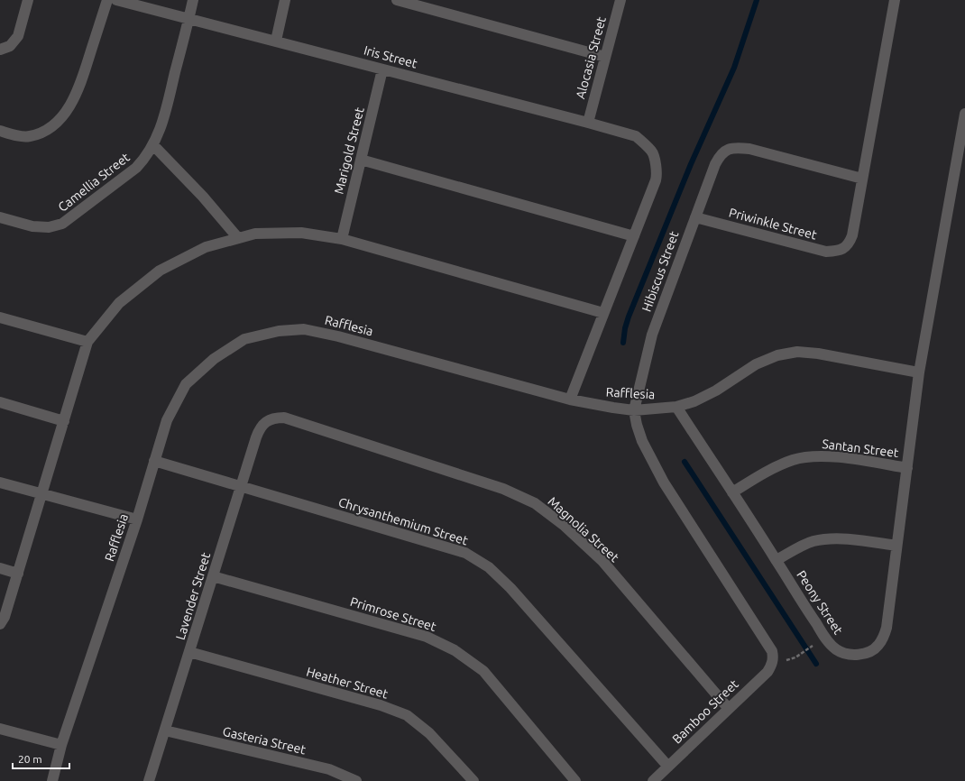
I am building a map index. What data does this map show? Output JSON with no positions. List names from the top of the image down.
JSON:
{
  "streets": {
    "street": [
      "Iris Street",
      "Alocasia Street",
      "Marigold Street",
      "Camellia Street",
      "Priwinkle Street",
      "Hibiscus Street",
      "Rafflesia",
      "Santan Street",
      "Chrysanthemium Street",
      "Magnolia Street",
      "Lavender Street",
      "Peony Street",
      "Primrose Street",
      "Heather Street",
      "Bamboo Street",
      "Gasteria Street"
    ]
  },
  "crossings": [
    ["Iris Street", "Alocasia Street"],
    ["Iris Street", "Marigold Street"],
    ["Iris Street", "Camellia Street"],
    ["Priwinkle Street", "Hibiscus Street"],
    ["Hibiscus Street", "Rafflesia"],
    ["Hibiscus Street", "Bamboo Street"],
    ["Rafflesia", "Chrysanthemium Street"],
    ["Rafflesia", "Peony Street"],
    ["Rafflesia", "Bamboo Street"],
    ["Santan Street", "Peony Street"],
    ["Chrysanthemium Street", "Lavender Street"],
    ["Chrysanthemium Street", "Bamboo Street"],
    ["Magnolia Street", "Lavender Street"],
    ["Magnolia Street", "Bamboo Street"],
    ["Lavender Street", "Primrose Street"],
    ["Lavender Street", "Heather Street"],
    ["Lavender Street", "Gasteria Street"]
  ],
  "scale_bar": "20 m"
}
